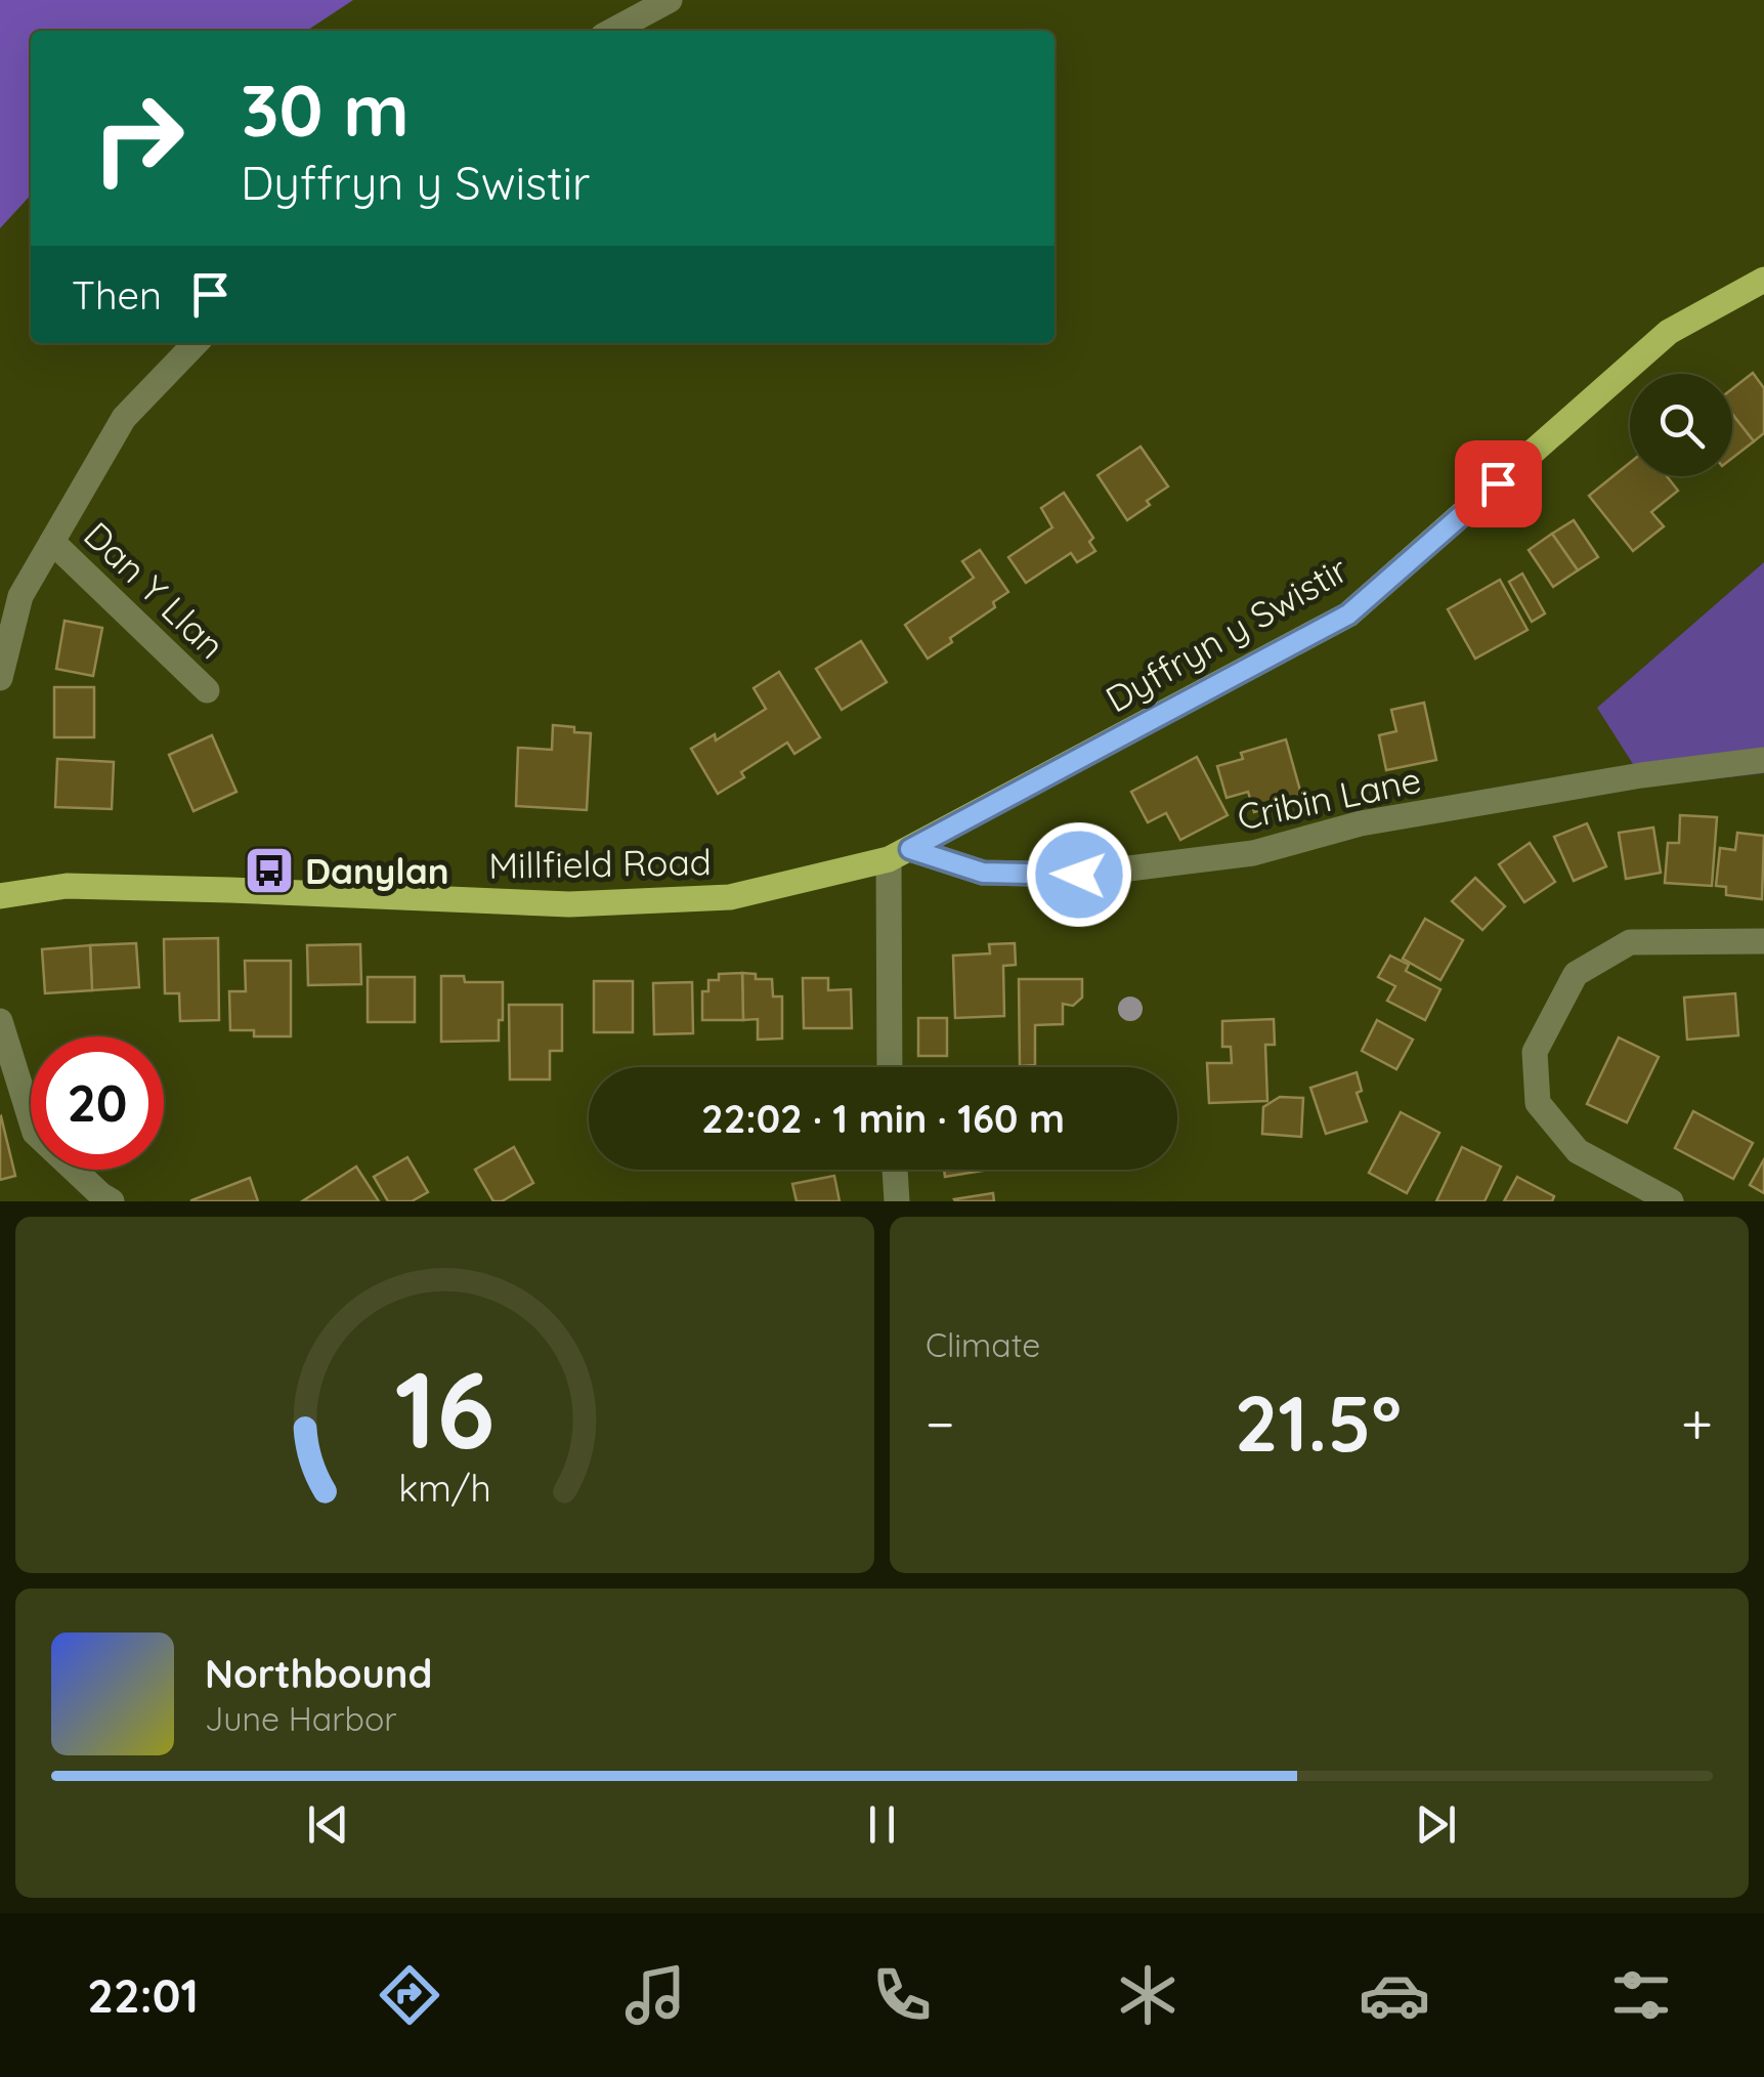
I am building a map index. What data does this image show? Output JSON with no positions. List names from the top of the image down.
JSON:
{
  "streets": {
    "main road": ["Dyffryn y Swistir", "Millfield Road"],
    "street": ["Dan Y Llan", "Cribin Lane"]
  },
  "crossings": [
    ["Dyffryn y Swistir", "Cribin Lane"],
    ["Dyffryn y Swistir", "Millfield Road"],
    ["Cribin Lane", "Millfield Road"]
  ],
  "places": {
    "bus stop": ["Danylan"]
  },
  "page": {
    "turn": ["30 m", "Dyffryn y Swistir"],
    "then": "Then",
    "limit": "20",
    "trip": "22:02 · 1 min · 160 m",
    "tile": "Climate",
    "heat": ["−", "21.5°", "+"],
    "song": ["Northbound", "June Harbor"],
    "tabs": "22:01",
    "gauge": ["16", "km/h"]
  }
}
